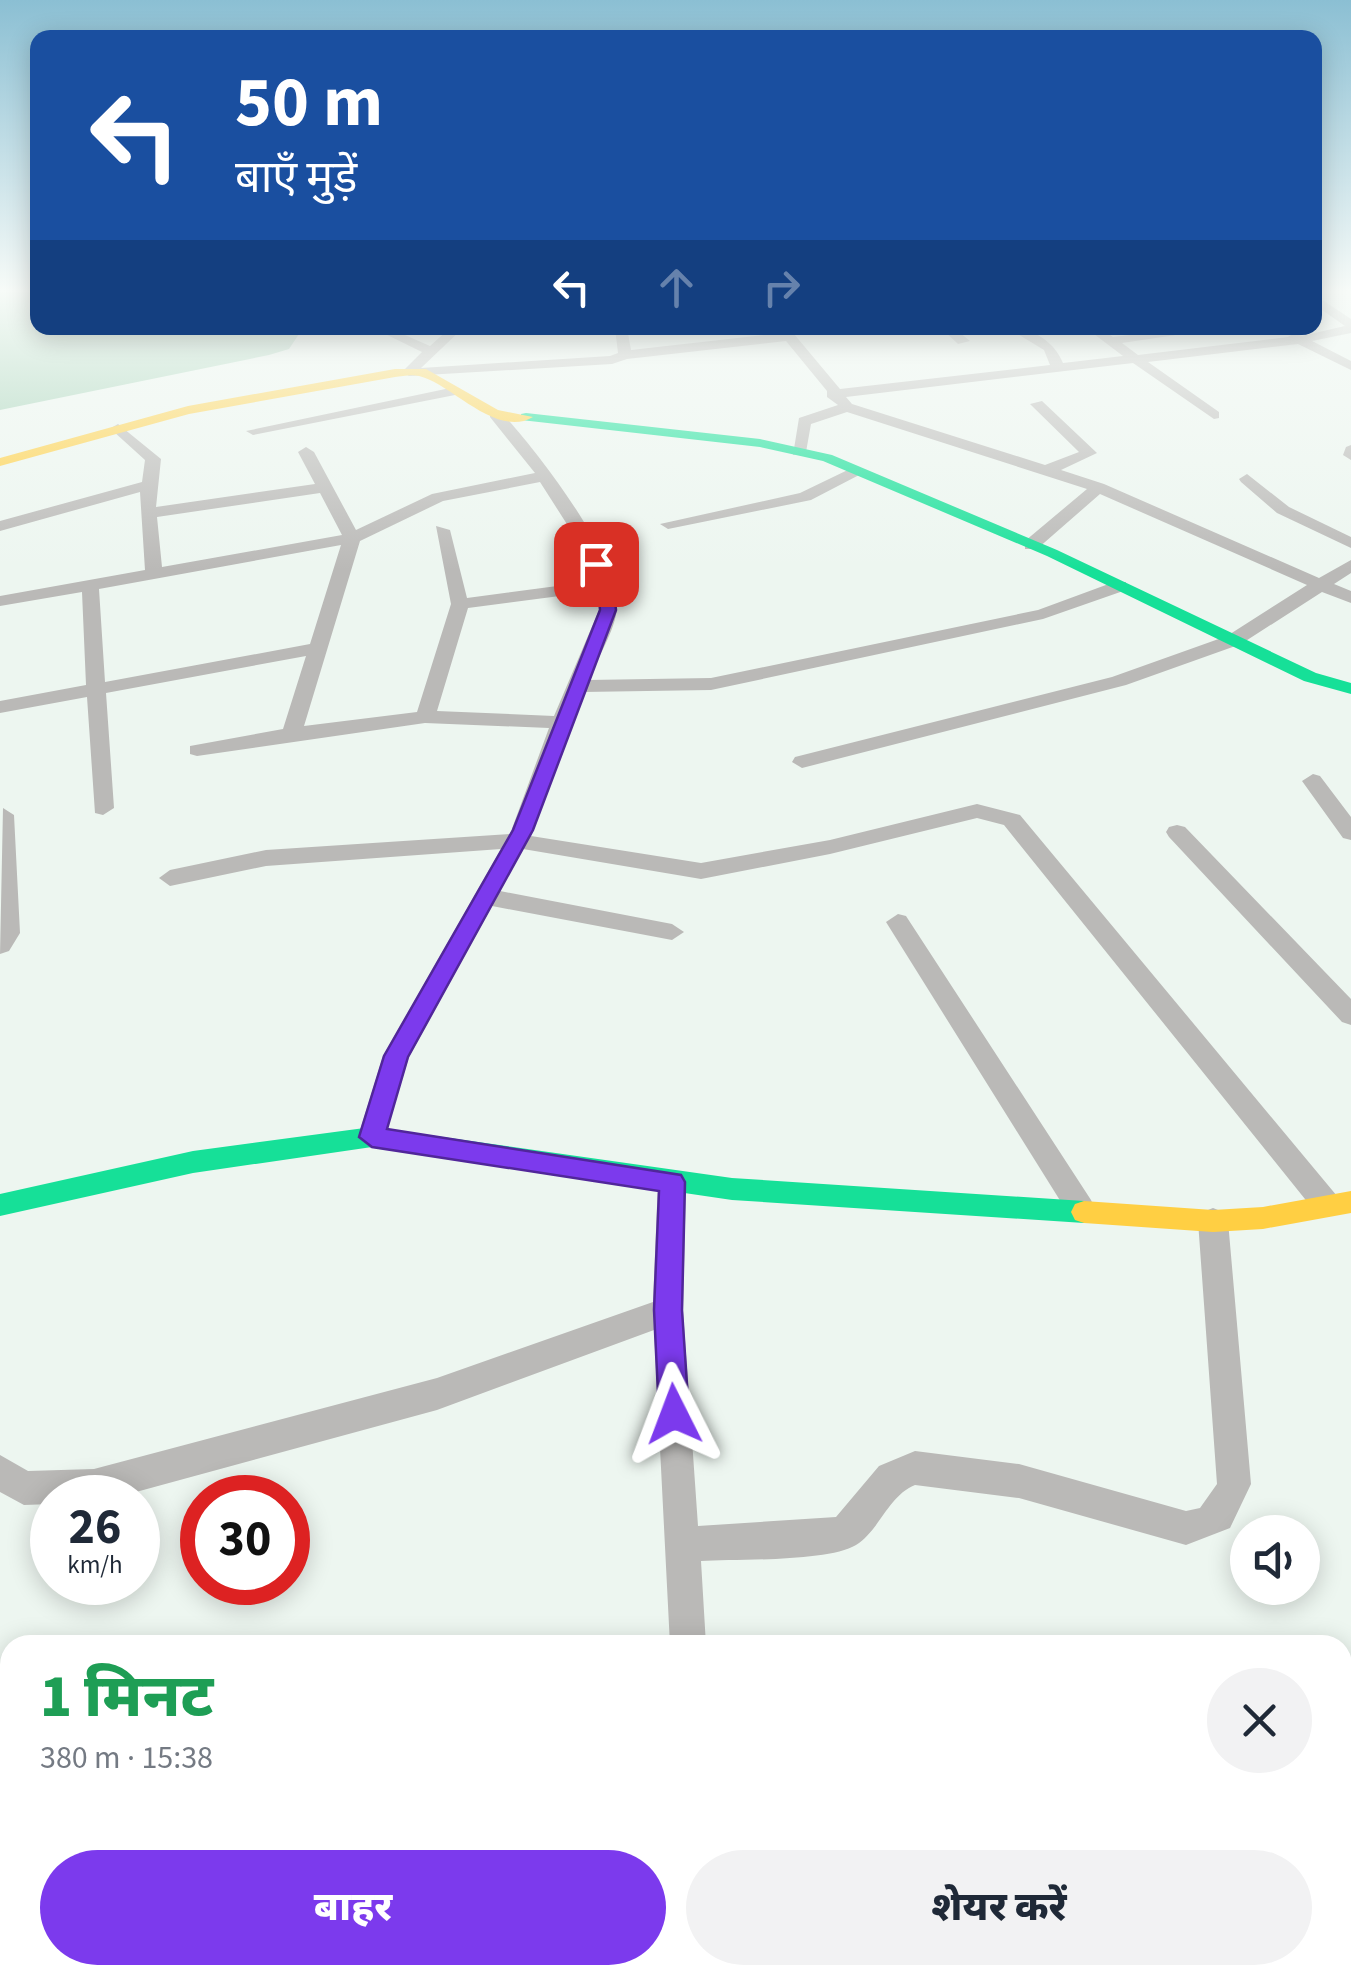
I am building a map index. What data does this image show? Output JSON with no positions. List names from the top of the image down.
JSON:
{
  "page": {
    "turn": ["50 m", "बाएँ मुड़ें"],
    "speed": "26 km/h",
    "limit": "30",
    "heading": ["1 मिनट", "380 m · 15:38"],
    "buttons": ["बाहर", "शेयर करें"]
  }
}
